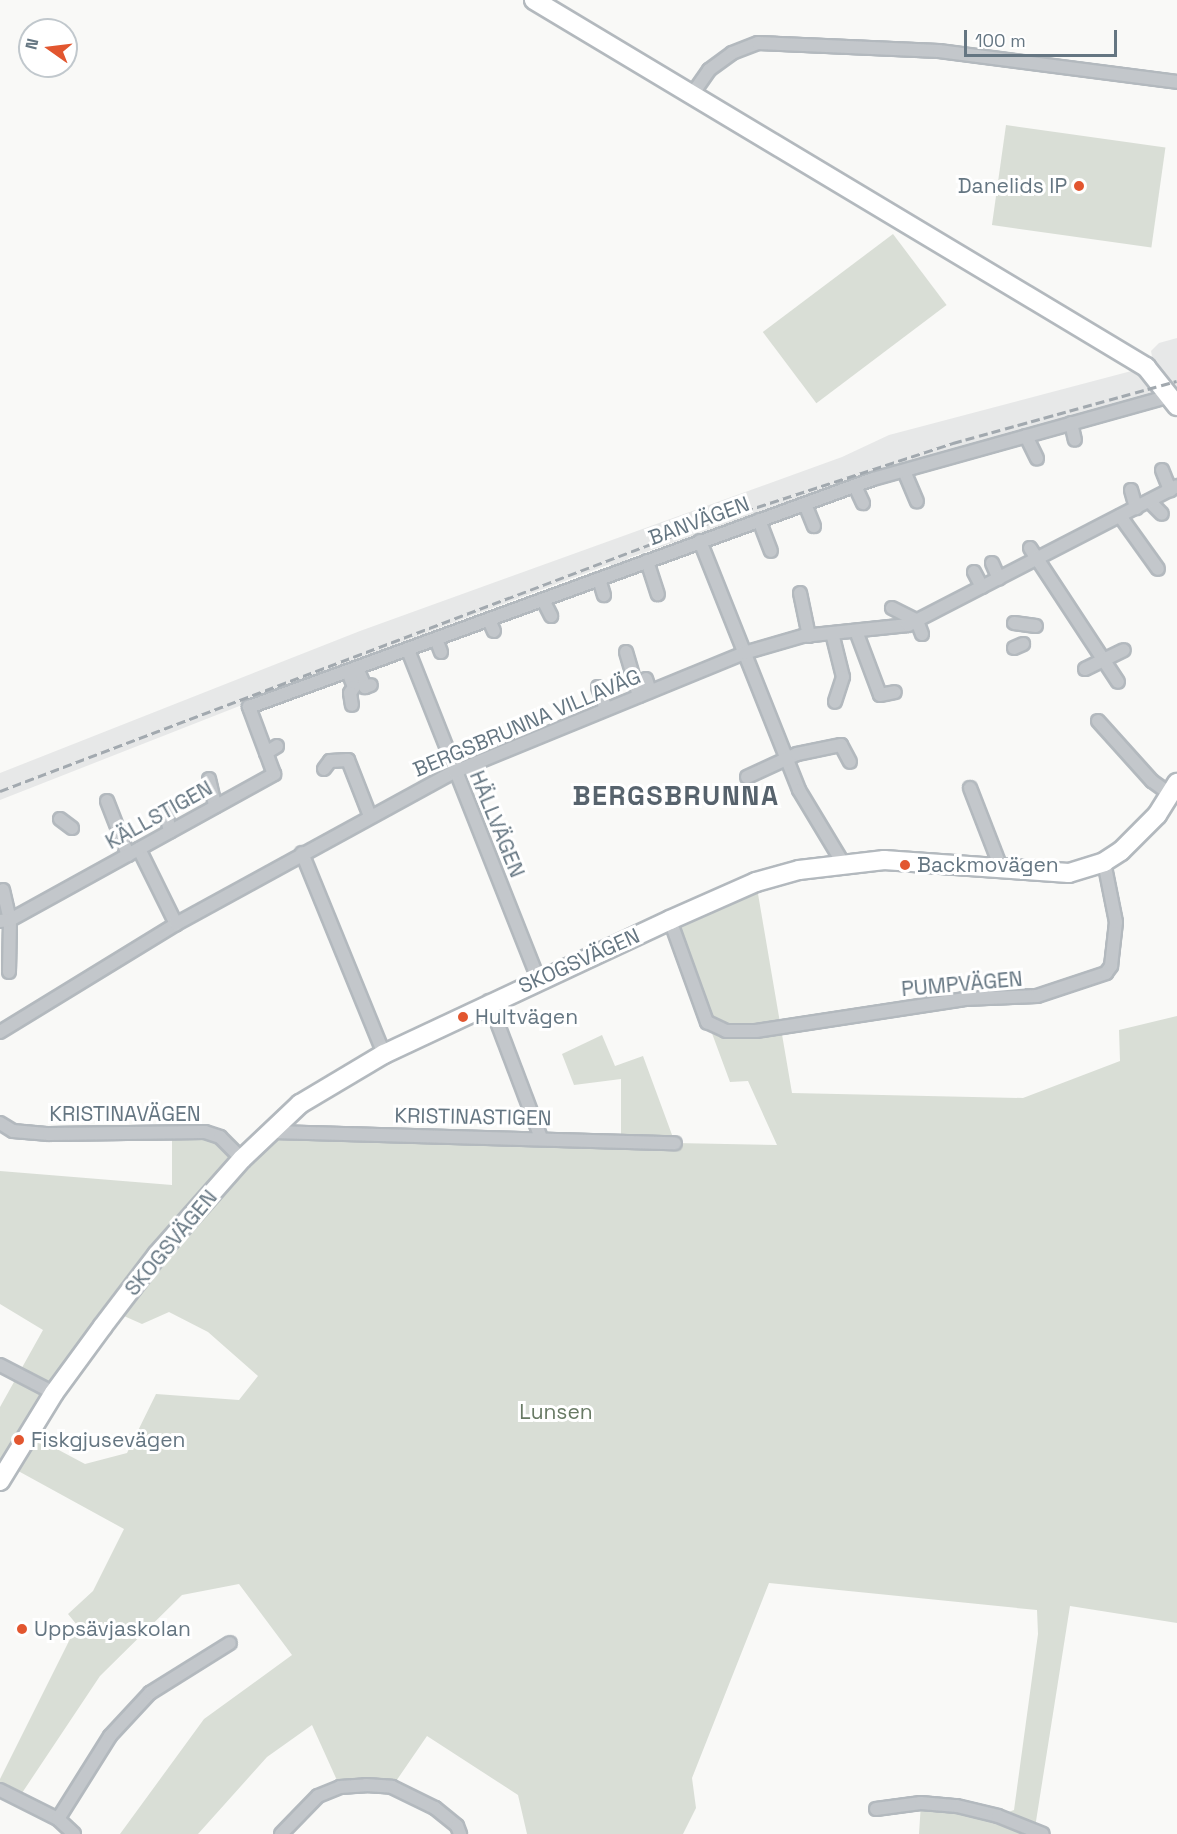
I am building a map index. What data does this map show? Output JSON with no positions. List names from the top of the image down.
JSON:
{
  "streets": {
    "street": [
      "BANVÄGEN",
      "BERGSBRUNNA VILLAVÄG",
      "KÄLLSTIGEN",
      "HÄLLVÄGEN",
      "SKOGSVÄGEN",
      "PUMPVÄGEN",
      "KRISTINAVÄGEN",
      "KRISTINASTIGEN"
    ]
  },
  "crossings": [
    ["BANVÄGEN", "KÄLLSTIGEN"],
    ["BANVÄGEN", "HÄLLVÄGEN"],
    ["BERGSBRUNNA VILLAVÄG", "HÄLLVÄGEN"],
    ["HÄLLVÄGEN", "SKOGSVÄGEN"],
    ["SKOGSVÄGEN", "PUMPVÄGEN"],
    ["SKOGSVÄGEN", "KRISTINAVÄGEN"],
    ["SKOGSVÄGEN", "KRISTINASTIGEN"]
  ],
  "districts": ["BERGSBRUNNA"],
  "parks": ["Lunsen"],
  "places": [
    "Danelids IP",
    "Backmovägen",
    "Hultvägen",
    "Fiskgjusevägen",
    "Uppsävjaskolan"
  ],
  "scale_bar": "100 m",
  "north": "left"
}
